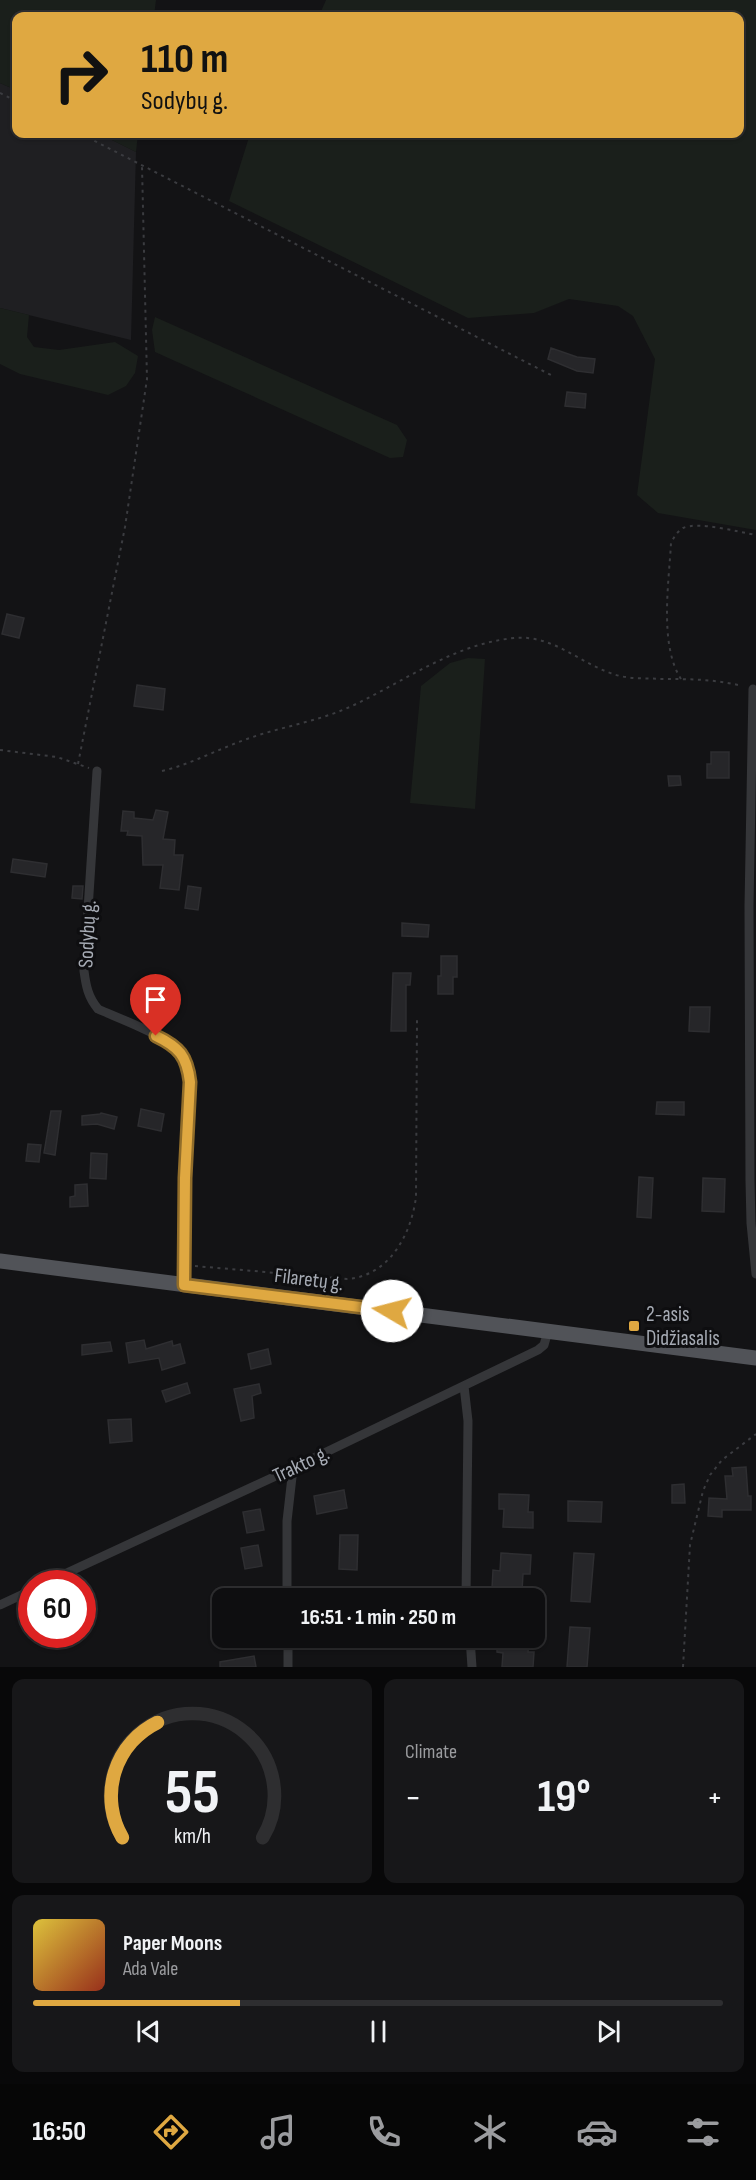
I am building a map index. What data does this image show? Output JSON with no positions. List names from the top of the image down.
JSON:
{
  "streets": {
    "main road": ["Filaretų g."],
    "street": ["Sodybų g.", "Trakto g."]
  },
  "crossings": [
    ["Sodybų g.", "Filaretų g."],
    ["Filaretų g.", "Trakto g."]
  ],
  "places": {
    "transit": ["2-asis Didžiasalis"]
  },
  "page": {
    "turn": ["110 m", "Sodybų g."],
    "limit": "60",
    "trip": "16:51 · 1 min · 250 m",
    "tile": "Climate",
    "heat": ["−", "19°", "+"],
    "song": ["Paper Moons", "Ada Vale"],
    "tabs": "16:50",
    "gauge": ["55", "km/h"]
  }
}
